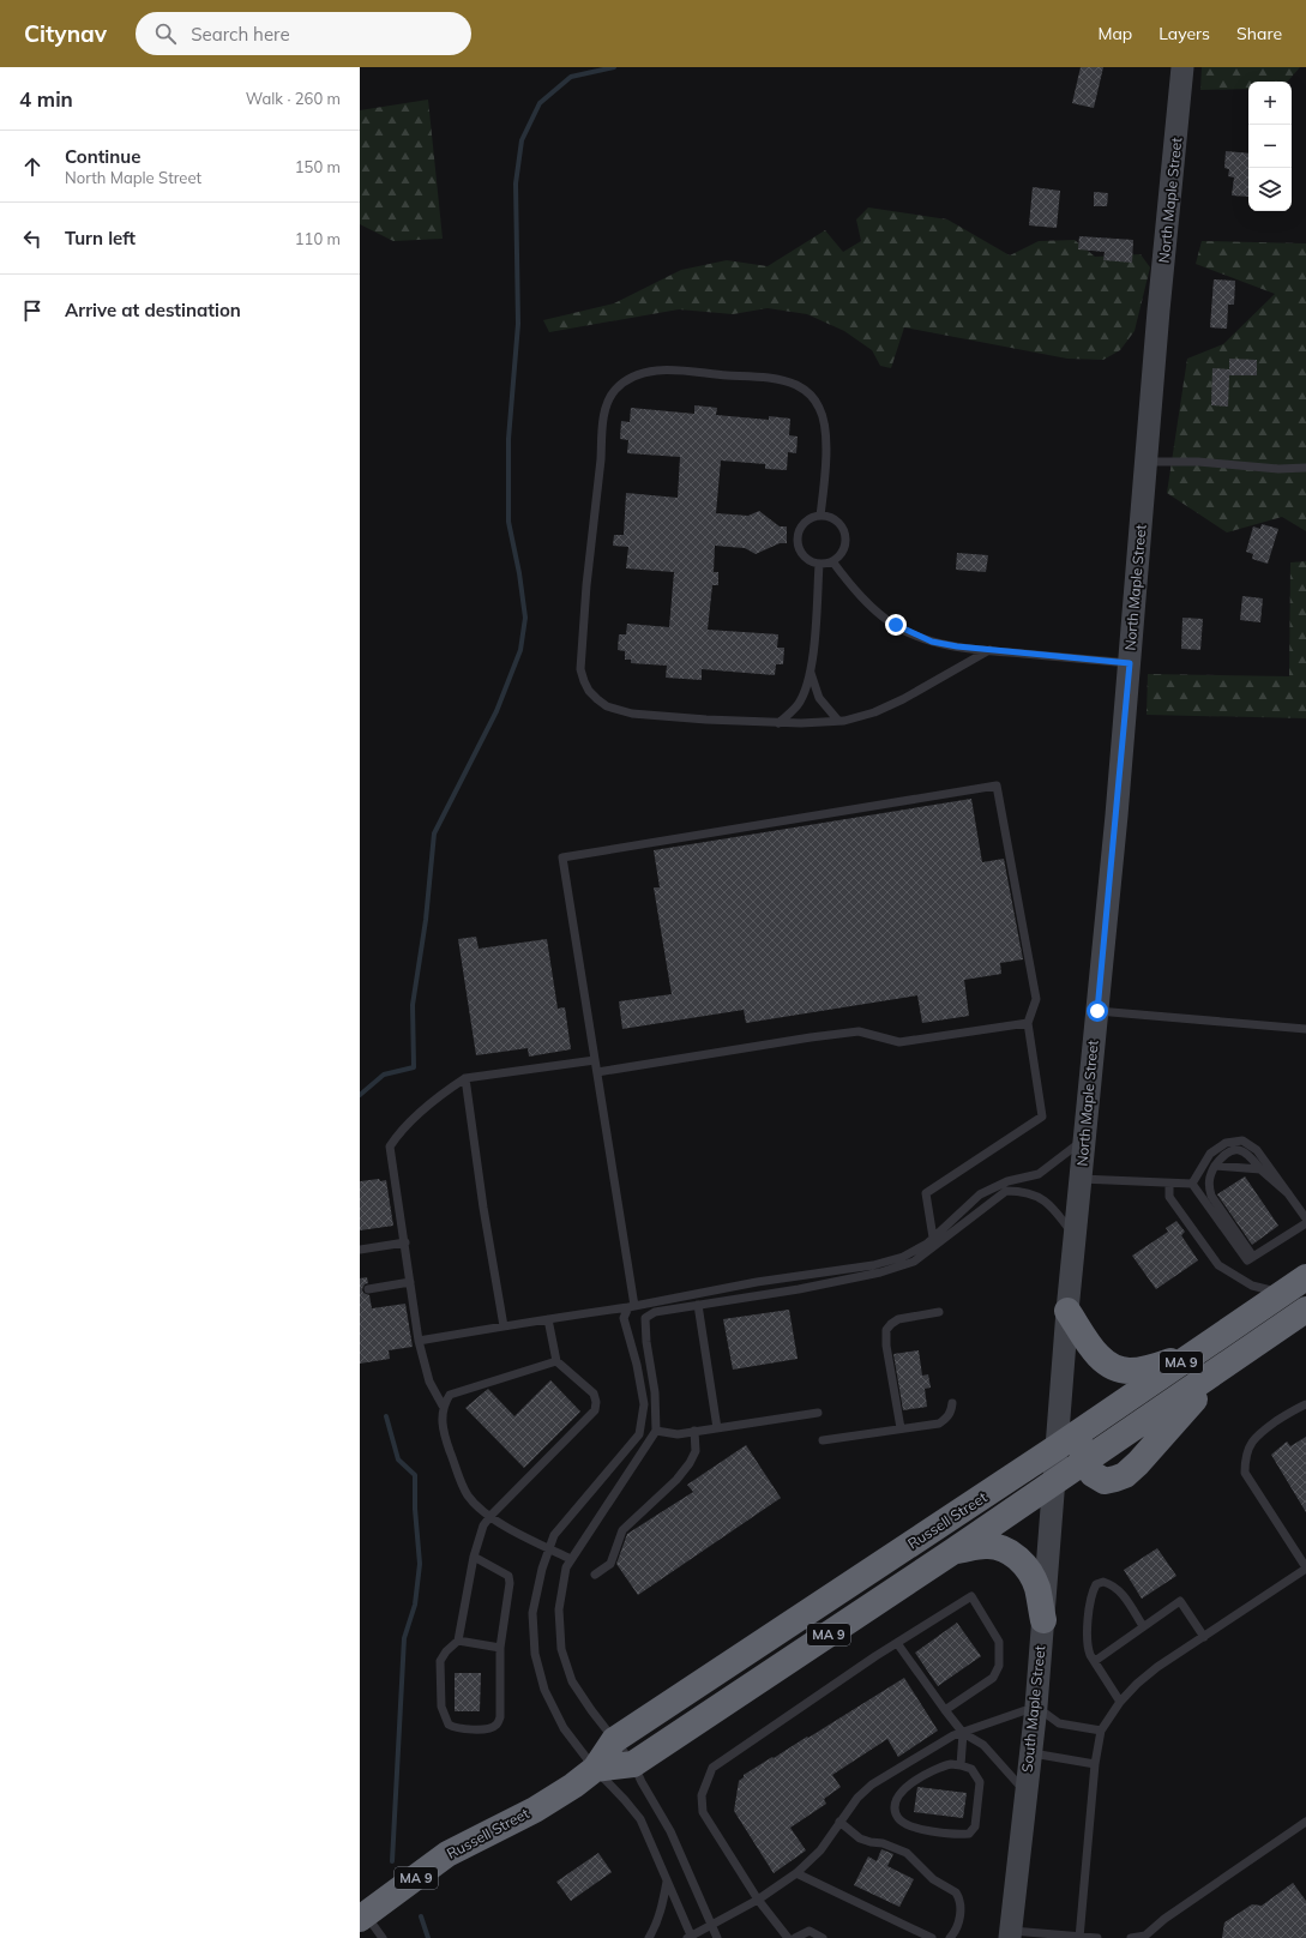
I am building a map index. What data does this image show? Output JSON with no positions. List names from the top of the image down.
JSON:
{
  "streets": {
    "highway": ["MA 9", "Russell Street"],
    "main road": ["North Maple Street", "South Maple Street"]
  },
  "crossings": [
    ["North Maple Street", "Russell Street"],
    ["North Maple Street", "South Maple Street"],
    ["Russell Street", "South Maple Street"]
  ],
  "page": {
    "header": "Citynav",
    "search": "Search here",
    "nav": ["Map", "Layers", "Share"],
    "heading": ["4 min", "Walk · 260 m"],
    "map_buttons": ["+", "−"],
    "list": [
      ["Continue", "North Maple Street", "150 m"],
      ["Turn left", "110 m"],
      "Arrive at destination"
    ]
  }
}
